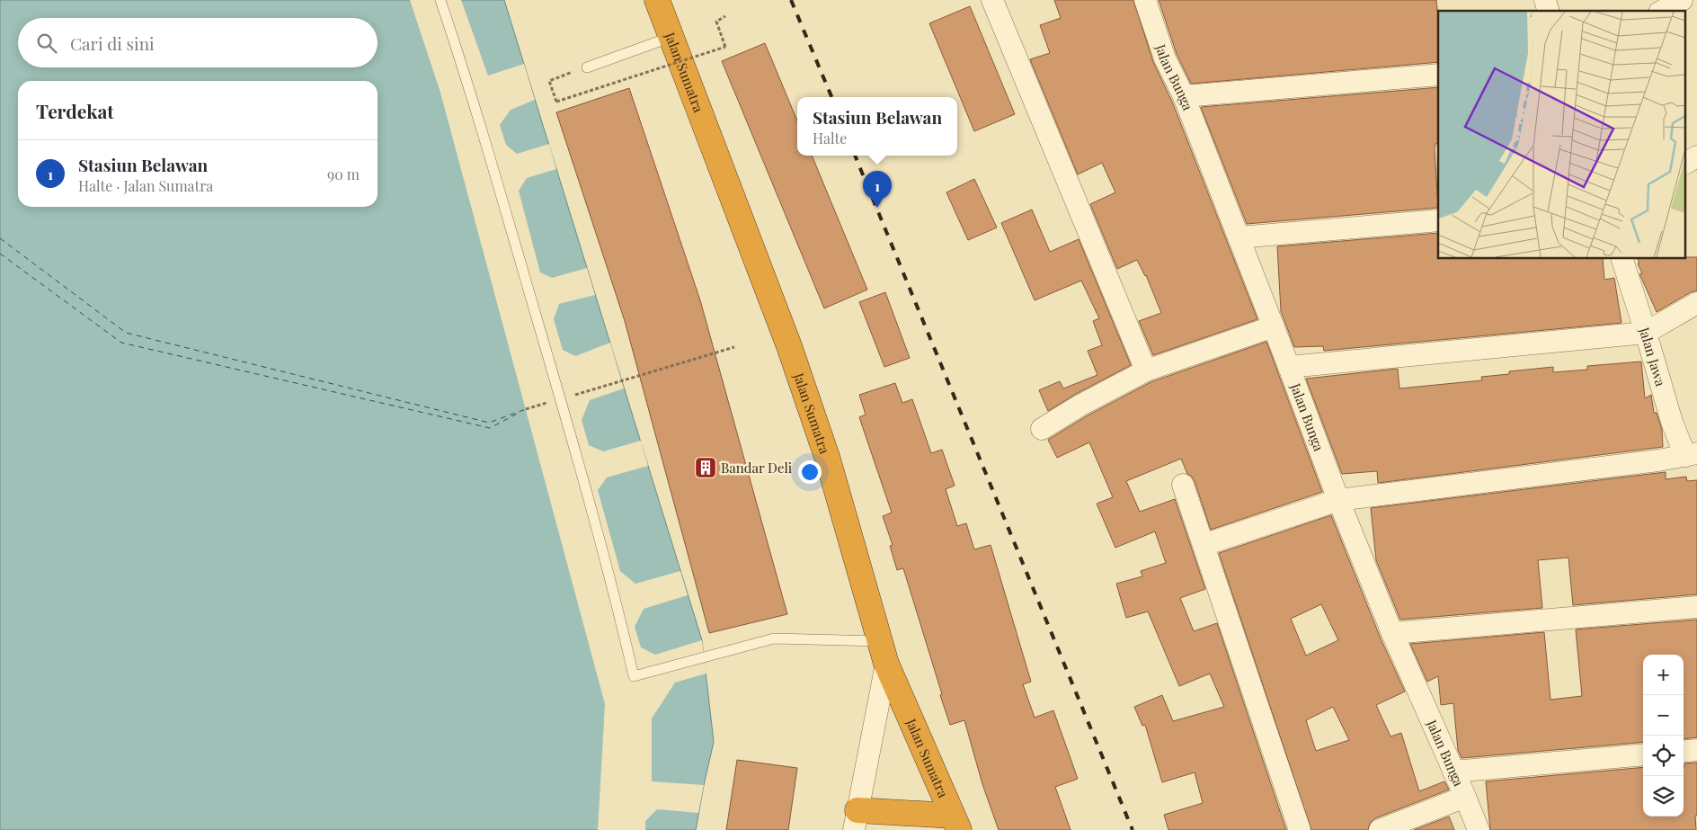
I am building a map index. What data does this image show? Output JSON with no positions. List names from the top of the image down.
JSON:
{
  "streets": {
    "highway": ["Jalan Sumatra"],
    "street": ["Jalan Bunga", "Jalan Jawa"]
  },
  "places": {
    "building": ["Bandar Deli"]
  },
  "page": {
    "search": "Cari di sini",
    "heading": "Terdekat",
    "popup": ["Stasiun Belawan", "Halte"],
    "list": [
      {
        "mark": "1",
        "name": "Stasiun Belawan",
        "note": "Halte · Jalan Sumatra",
        "value": "90 m"
      }
    ],
    "pins": "1",
    "map_buttons": ["+", "−"]
  }
}
